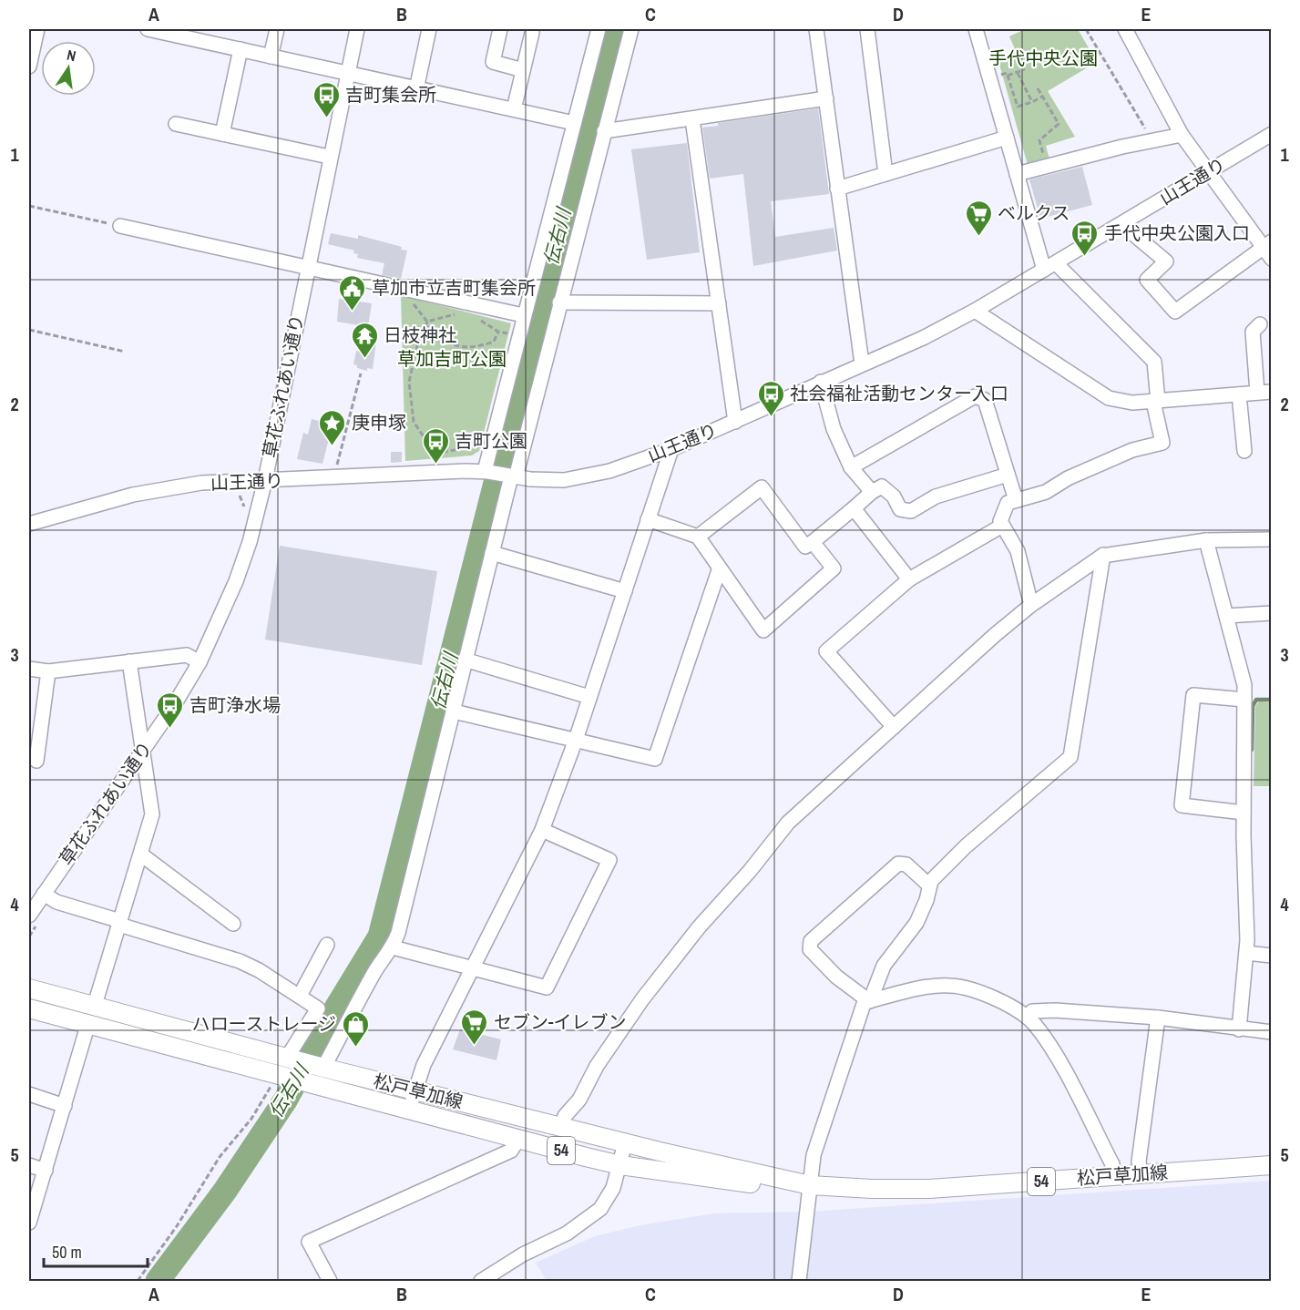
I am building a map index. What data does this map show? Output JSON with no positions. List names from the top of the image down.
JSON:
{
  "streets": {
    "main road": ["松戸草加線", "54"],
    "street": ["山王通り", "草花ふれあい通り"]
  },
  "crossings": [
    ["山王通り", "草花ふれあい通り"]
  ],
  "water": ["伝右川"],
  "parks": ["手代中央公園", "草加吉町公園"],
  "places": {
    "bus stop": [
      "吉町集会所",
      "手代中央公園入口",
      "社会福祉活動センター入口",
      "吉町公園",
      "吉町浄水場"
    ],
    "supermarket": ["ベルクス", "セブン-イレブン"],
    "public building": ["草加市立吉町集会所"],
    "temple": ["日枝神社"],
    "place": ["庚申塚"],
    "shop": ["ハローストレージ"]
  },
  "scale_bar": "50 m",
  "north": "top",
  "grid": {
    "columns": [
      "A",
      "B",
      "C",
      "D",
      "E"
    ],
    "rows": [
      "1",
      "2",
      "3",
      "4",
      "5"
    ]
  }
}
